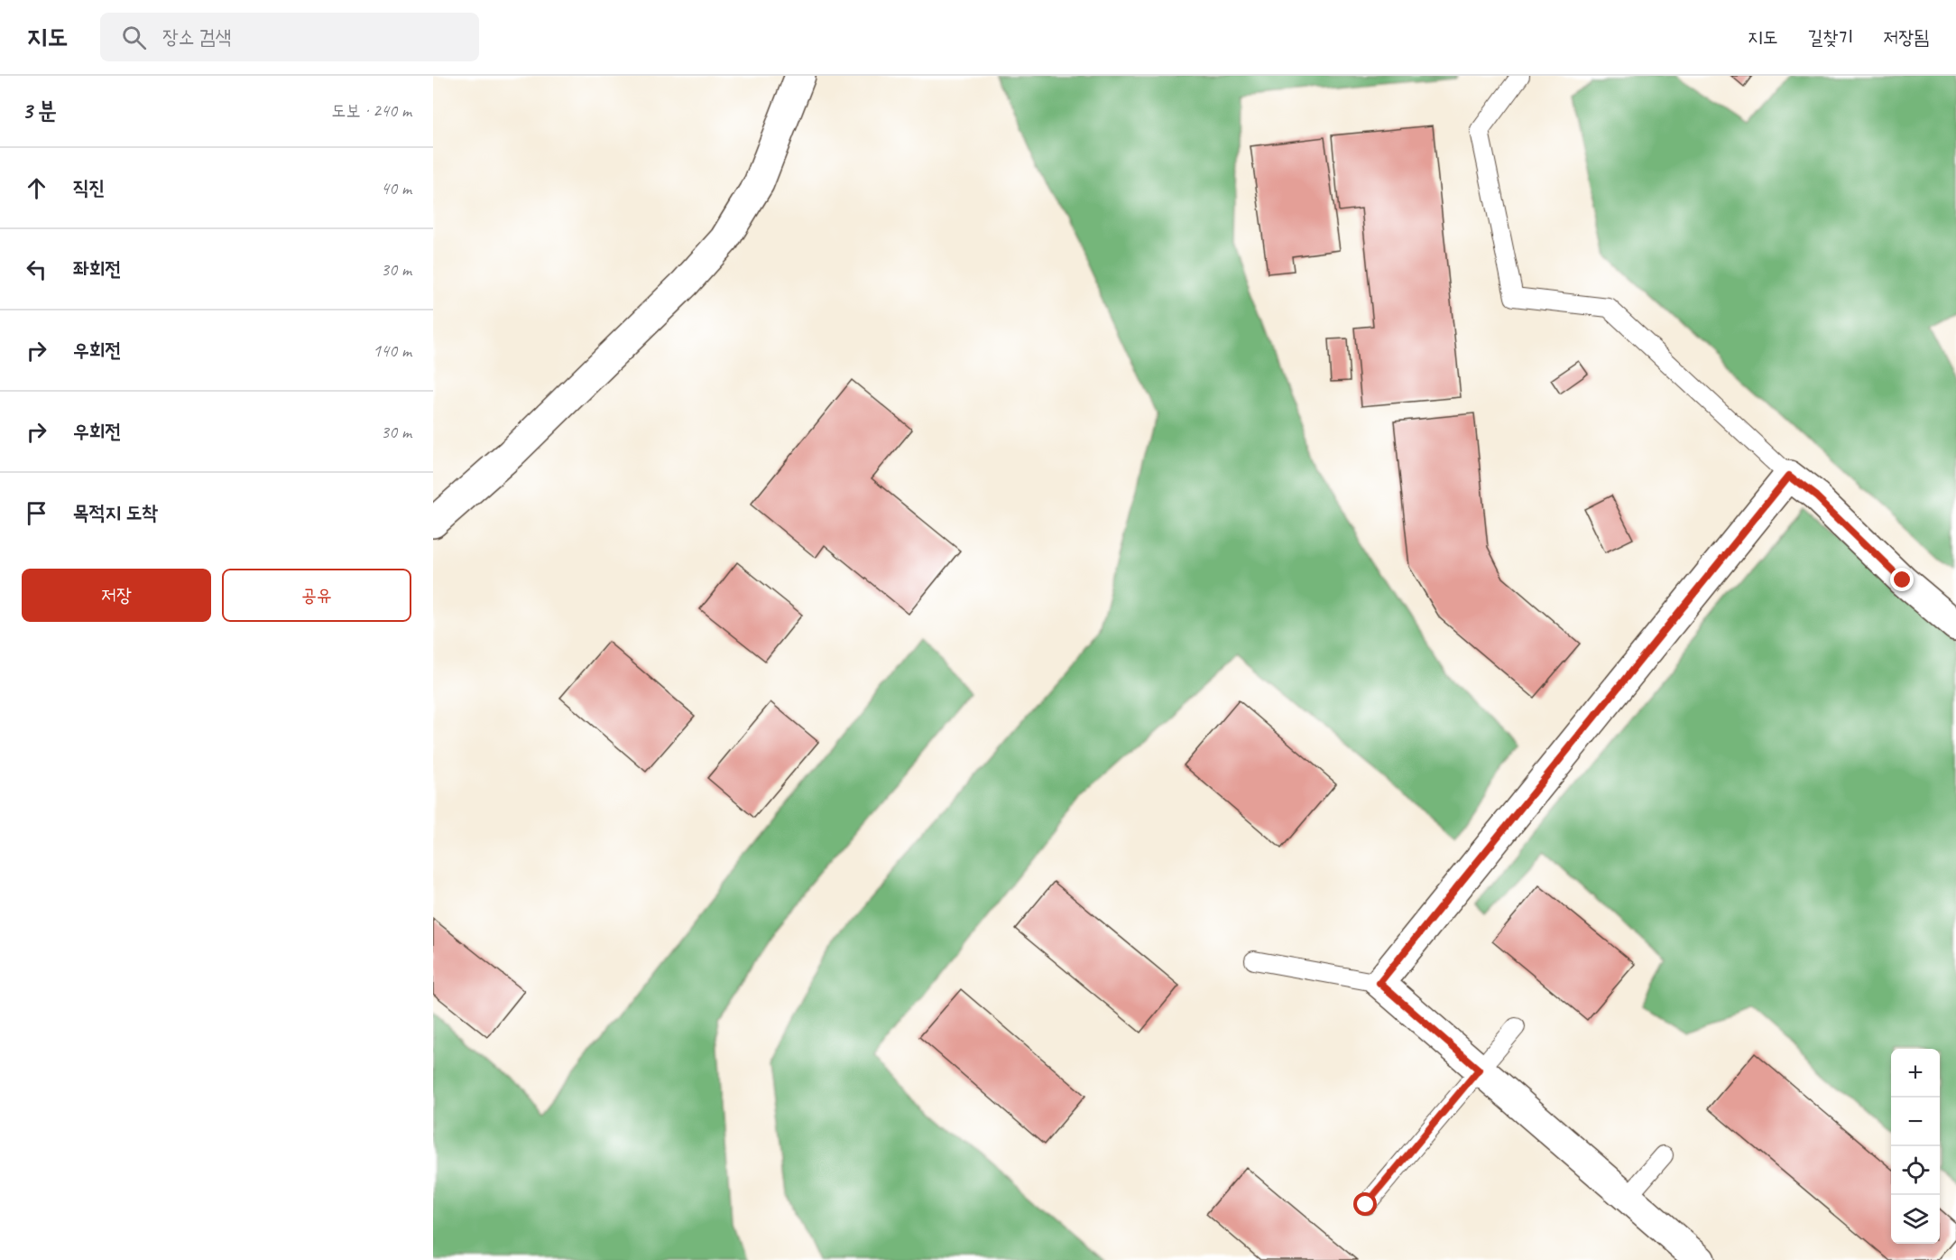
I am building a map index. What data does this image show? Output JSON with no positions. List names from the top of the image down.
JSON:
{
  "page": {
    "header": "지도",
    "search": "장소 검색",
    "nav": ["지도", "길찾기", "저장됨"],
    "heading": ["3 분", "도보 · 240 m"],
    "list": [
      ["직진", "40 m"],
      ["좌회전", "30 m"],
      ["우회전", "140 m"],
      ["우회전", "30 m"],
      "목적지 도착"
    ],
    "buttons": ["저장", "공유"],
    "map_buttons": ["+", "−"]
  }
}
